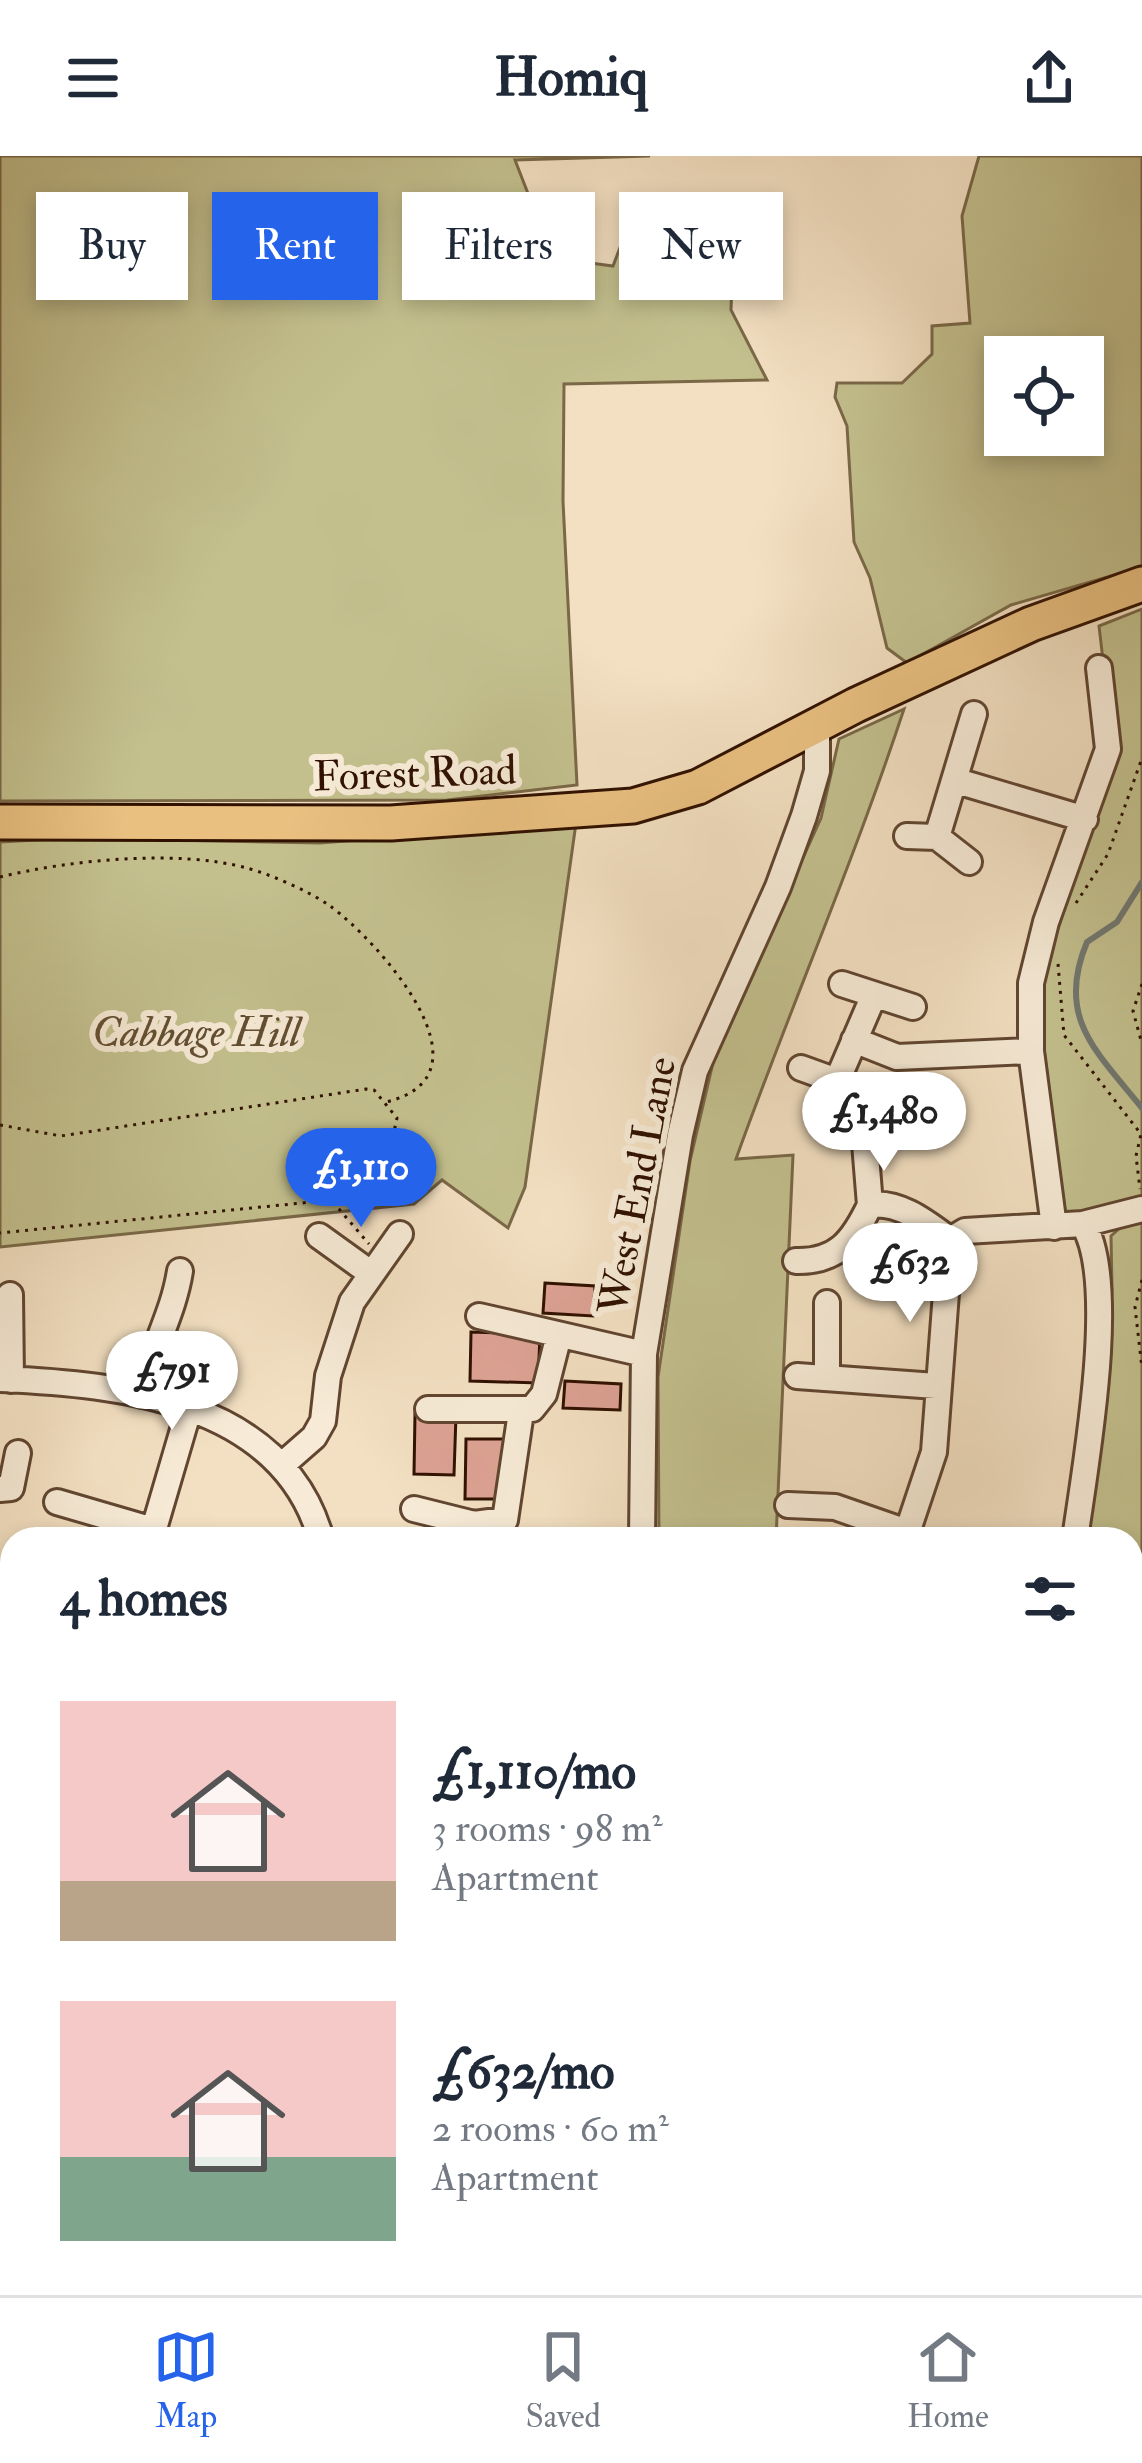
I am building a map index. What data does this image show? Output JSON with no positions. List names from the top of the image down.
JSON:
{
  "streets": {
    "main road": ["Forest Road"],
    "street": ["West End Lane"]
  },
  "crossings": [
    ["Forest Road", "West End Lane"]
  ],
  "parks": ["Cabbage Hill"],
  "page": {
    "header": "Homiq",
    "chip": [
      "Buy",
      "Rent",
      "Filters",
      "New"
    ],
    "price": [
      "£1,480",
      "£1,110",
      "£632",
      "£791"
    ],
    "heading": "4 homes",
    "list": [
      {
        "name": "£1,110/mo",
        "note": "3 rooms · 98 m² · Apartment"
      },
      {
        "name": "£632/mo",
        "note": "2 rooms · 60 m² · Apartment"
      }
    ],
    "tabs": ["Map", "Saved", "Home"]
  }
}
